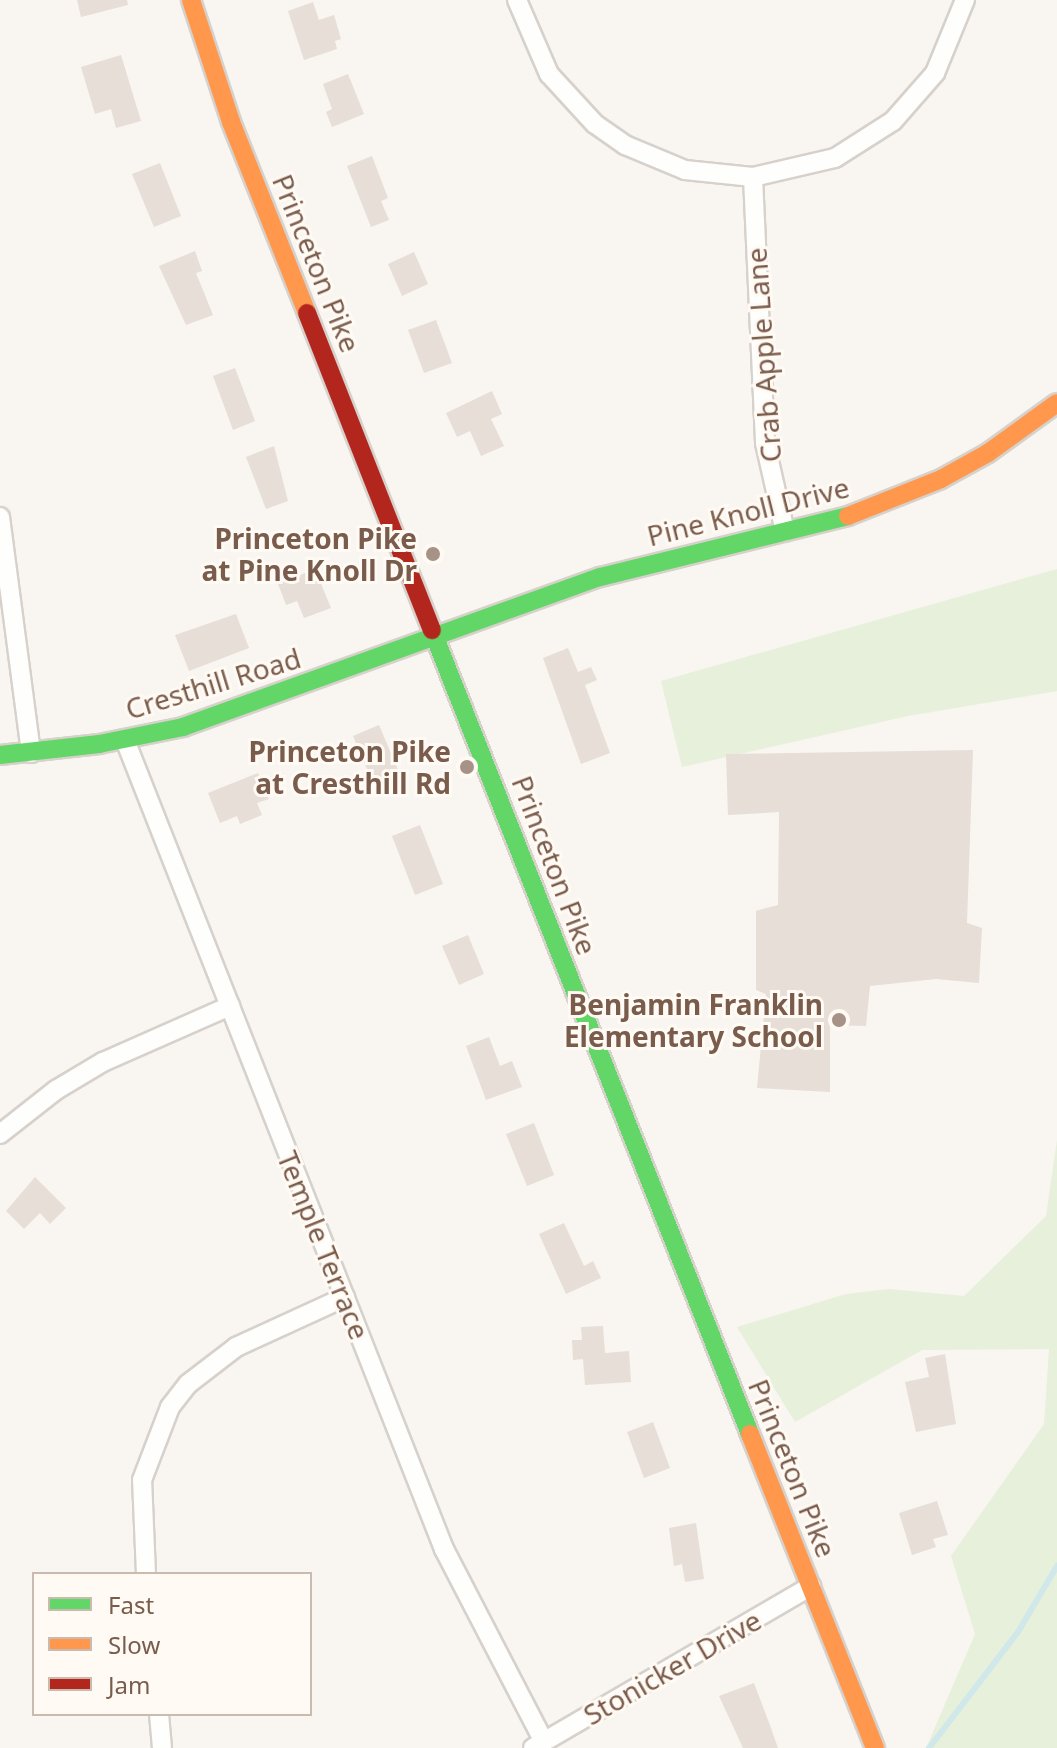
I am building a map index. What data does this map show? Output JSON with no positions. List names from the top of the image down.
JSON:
{
  "streets": {
    "main road": ["Princeton Pike", "Pine Knoll Drive", "Cresthill Road"],
    "street": ["Crab Apple Lane", "Temple Terrace", "Stonicker Drive"]
  },
  "crossings": [
    ["Princeton Pike", "Pine Knoll Drive"],
    ["Princeton Pike", "Cresthill Road"],
    ["Princeton Pike", "Stonicker Drive"],
    ["Crab Apple Lane", "Pine Knoll Drive"],
    ["Pine Knoll Drive", "Cresthill Road"],
    ["Cresthill Road", "Temple Terrace"],
    ["Temple Terrace", "Stonicker Drive"]
  ],
  "places": ["Princeton Pike at Pine Knoll Dr", "Princeton Pike at Cresthill Rd", "Benjamin Franklin Elementary School"],
  "legend": ["Fast", "Slow", "Jam"]
}
